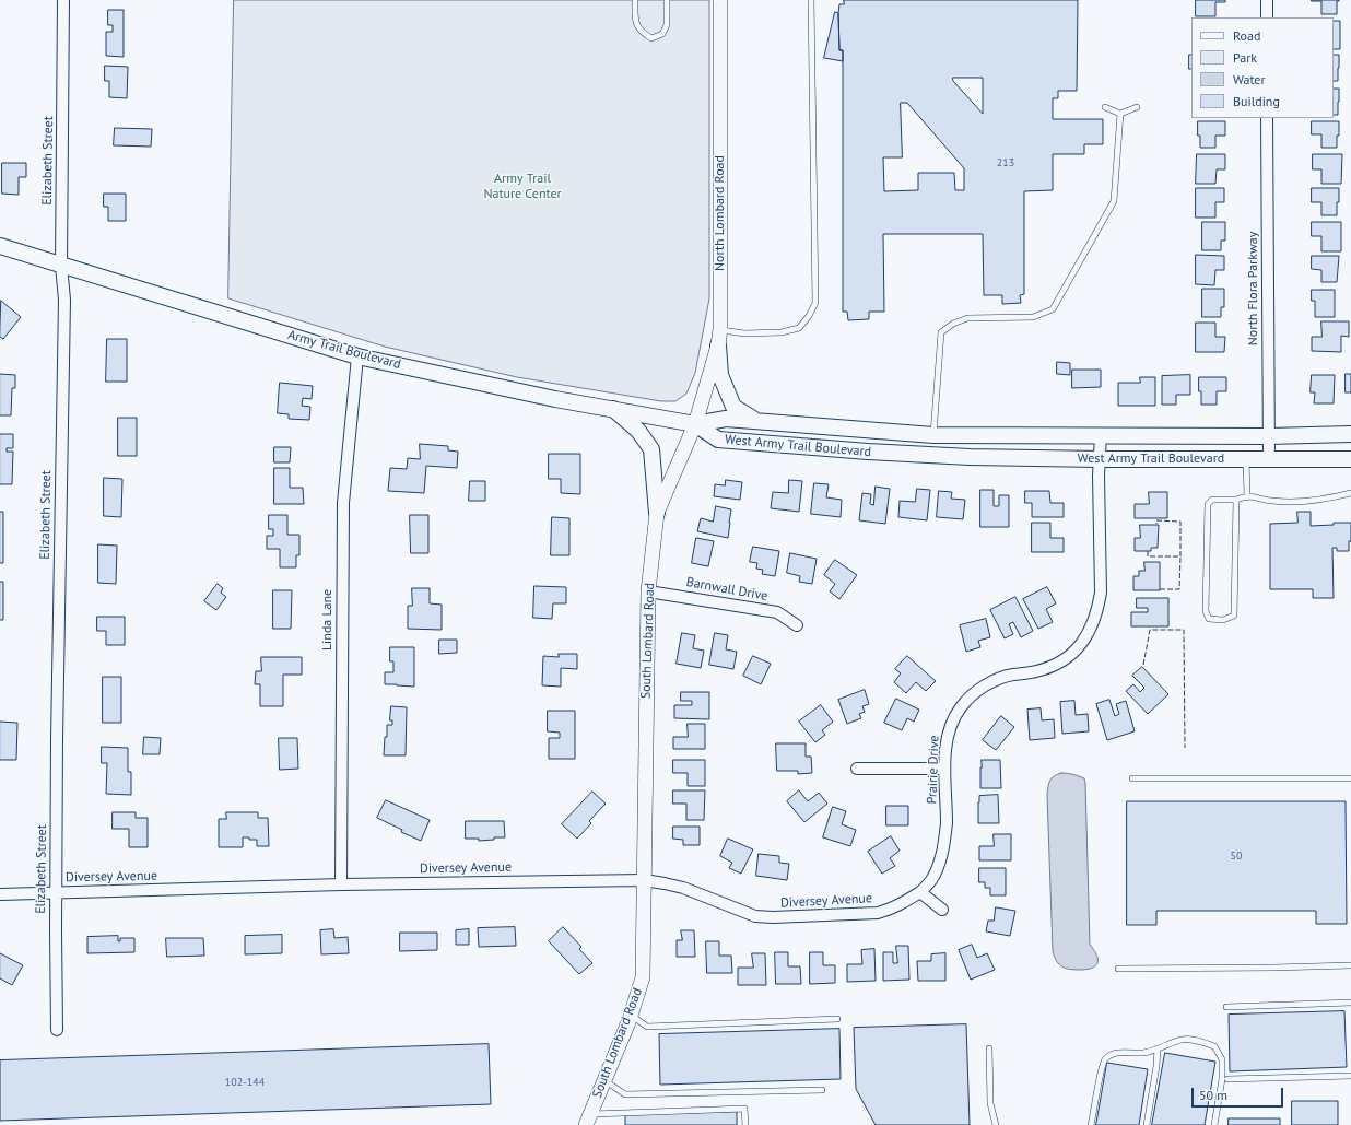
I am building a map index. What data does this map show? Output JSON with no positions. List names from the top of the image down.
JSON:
{
  "streets": {
    "main road": ["Army Trail Boulevard", "West Army Trail Boulevard"],
    "street": [
      "Elizabeth Street",
      "North Lombard Road",
      "North Flora Parkway",
      "Barnwall Drive",
      "Linda Lane",
      "South Lombard Road",
      "Prairie Drive",
      "Diversey Avenue"
    ]
  },
  "crossings": [
    ["Elizabeth Street", "Army Trail Boulevard"],
    ["Elizabeth Street", "Diversey Avenue"],
    ["North Lombard Road", "Army Trail Boulevard"],
    ["North Lombard Road", "West Army Trail Boulevard"],
    ["North Lombard Road", "South Lombard Road"],
    ["North Flora Parkway", "West Army Trail Boulevard"],
    ["Army Trail Boulevard", "West Army Trail Boulevard"],
    ["Army Trail Boulevard", "Linda Lane"],
    ["Army Trail Boulevard", "South Lombard Road"],
    ["West Army Trail Boulevard", "South Lombard Road"],
    ["West Army Trail Boulevard", "Prairie Drive"],
    ["Barnwall Drive", "South Lombard Road"],
    ["Linda Lane", "Diversey Avenue"],
    ["South Lombard Road", "Diversey Avenue"],
    ["Prairie Drive", "Diversey Avenue"]
  ],
  "parks": ["Army Trail Nature Center"],
  "house_numbers": ["213", "50", "102-144"],
  "legend": [
    "Road",
    "Park",
    "Water",
    "Building"
  ],
  "scale_bar": "50 m"
}
